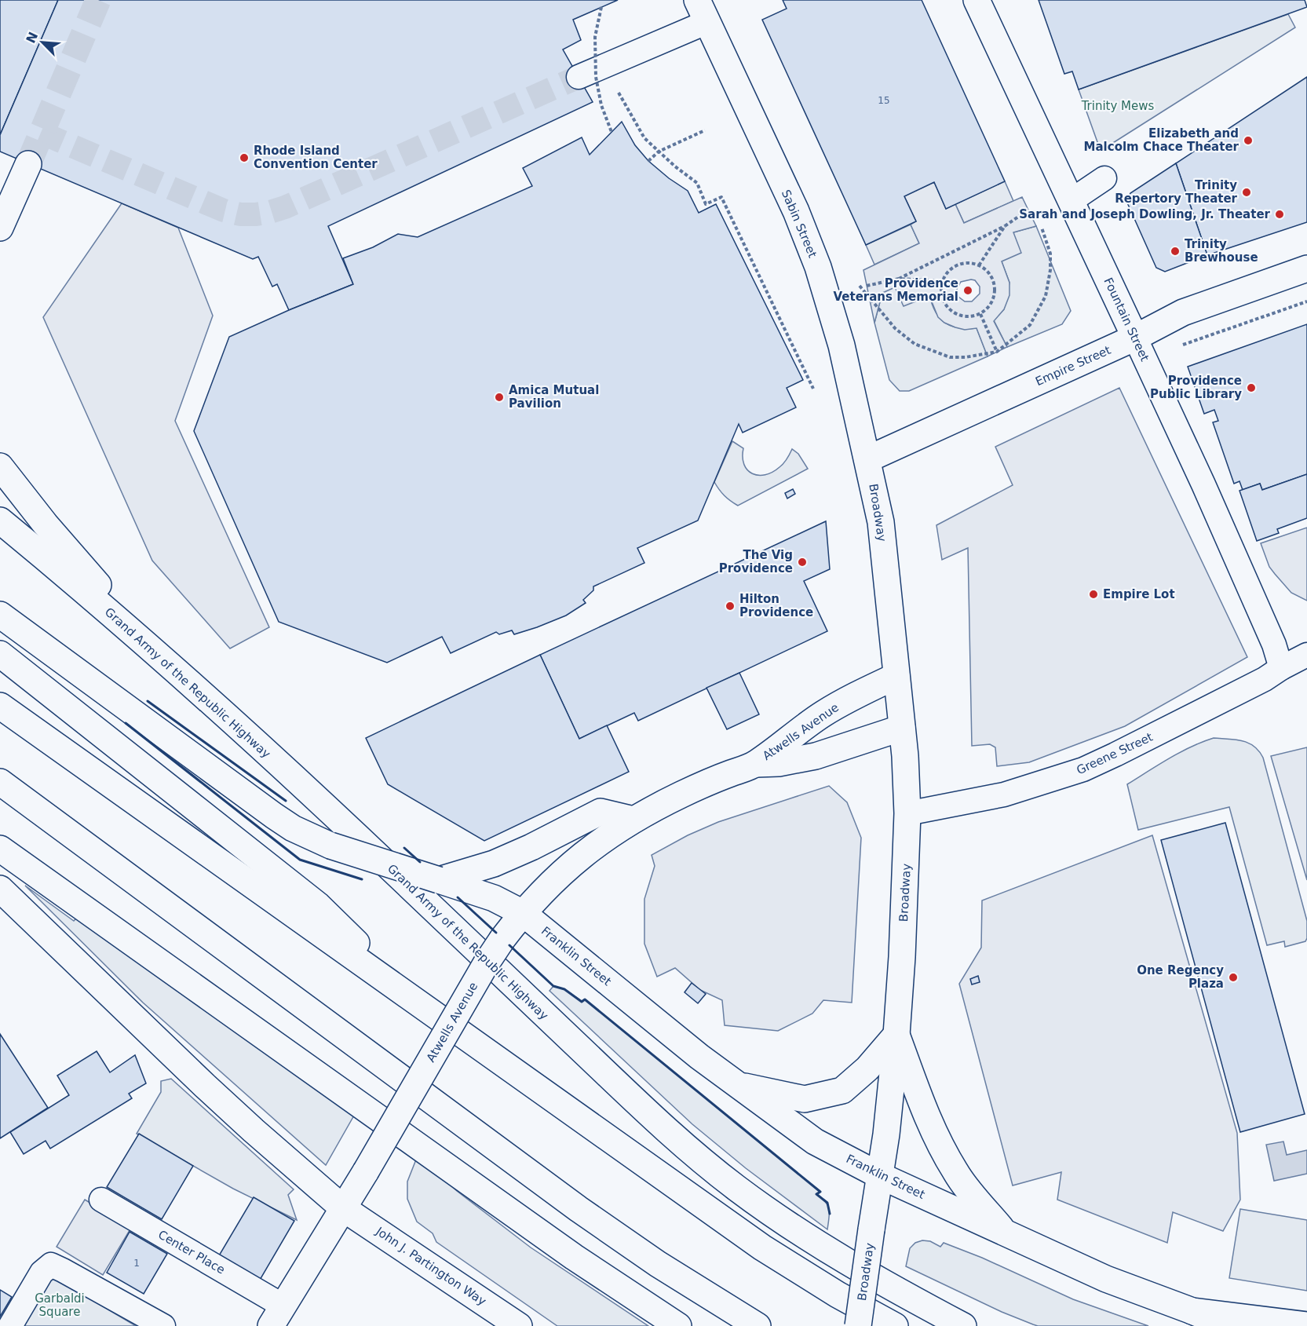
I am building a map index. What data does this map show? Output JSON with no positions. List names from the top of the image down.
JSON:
{
  "streets": {
    "main road": [
      "Sabin Street",
      "Fountain Street",
      "Empire Street",
      "Broadway",
      "Grand Army of the Republic Highway",
      "Atwells Avenue",
      "Franklin Street",
      "John J. Partington Way"
    ],
    "street": ["Greene Street", "Center Place"]
  },
  "crossings": [
    ["Sabin Street", "Empire Street"],
    ["Sabin Street", "Broadway"],
    ["Fountain Street", "Empire Street"],
    ["Fountain Street", "Greene Street"],
    ["Empire Street", "Broadway"],
    ["Broadway", "Atwells Avenue"],
    ["Broadway", "Greene Street"],
    ["Broadway", "Franklin Street"],
    ["Atwells Avenue", "Franklin Street"],
    ["Atwells Avenue", "Center Place"],
    ["Atwells Avenue", "John J. Partington Way"]
  ],
  "parks": ["Trinity Mews", "Garbaldi Square"],
  "places": [
    "Elizabeth and Malcolm Chace Theater",
    "Rhode Island Convention Center",
    "Trinity Repertory Theater",
    "Sarah and Joseph Dowling, Jr. Theater",
    "Trinity Brewhouse",
    "Providence Veterans Memorial",
    "Providence Public Library",
    "Amica Mutual Pavilion",
    "The Vig Providence",
    "Empire Lot",
    "Hilton Providence",
    "One Regency Plaza"
  ],
  "house_numbers": ["15", "1"],
  "north": "top left"
}
